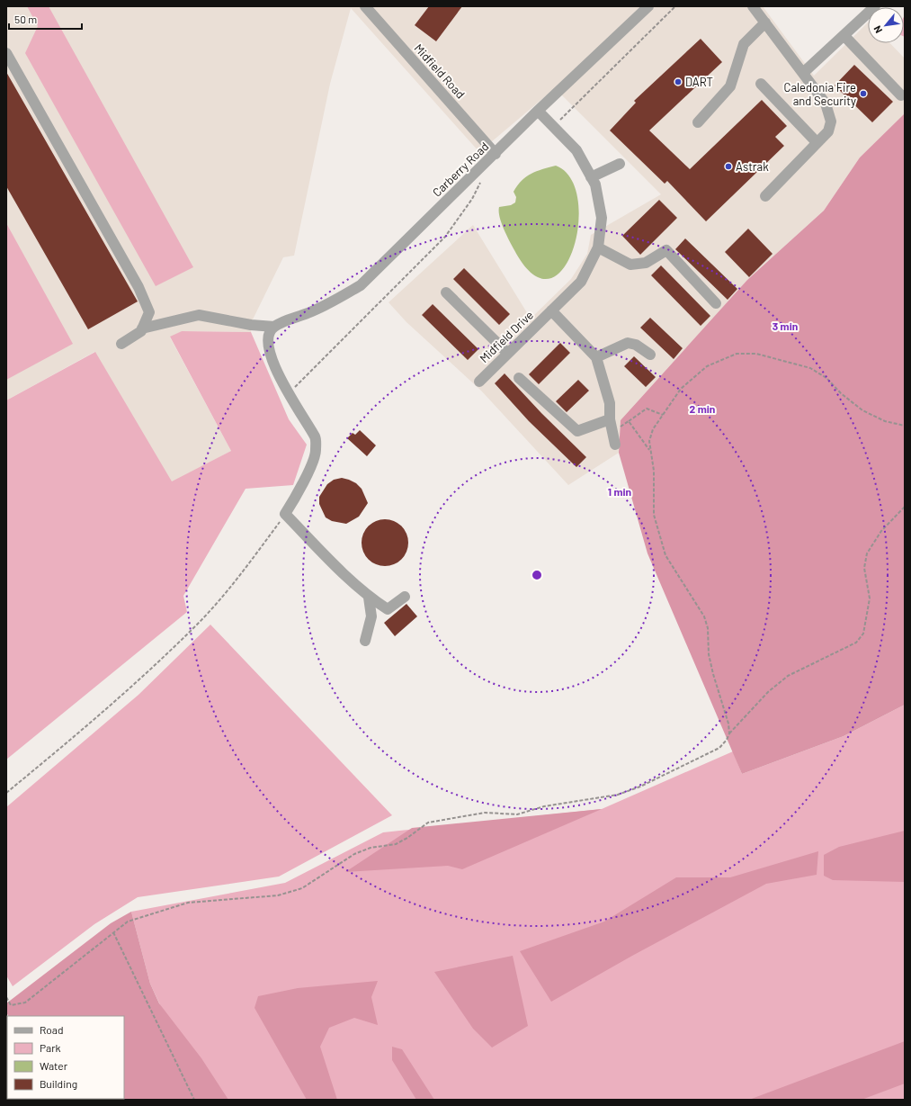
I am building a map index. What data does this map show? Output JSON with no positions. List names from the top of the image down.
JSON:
{
  "streets": {
    "street": ["Midfield Road", "Carberry Road", "Midfield Drive"]
  },
  "crossings": [
    ["Midfield Road", "Carberry Road"],
    ["Carberry Road", "Midfield Drive"]
  ],
  "places": ["DART", "Caledonia Fire and Security", "Astrak"],
  "legend": [
    "Road",
    "Park",
    "Water",
    "Building"
  ],
  "scale_bar": "50 m",
  "north": "bottom left",
  "rings": ["3 min", "2 min", "1 min"]
}
